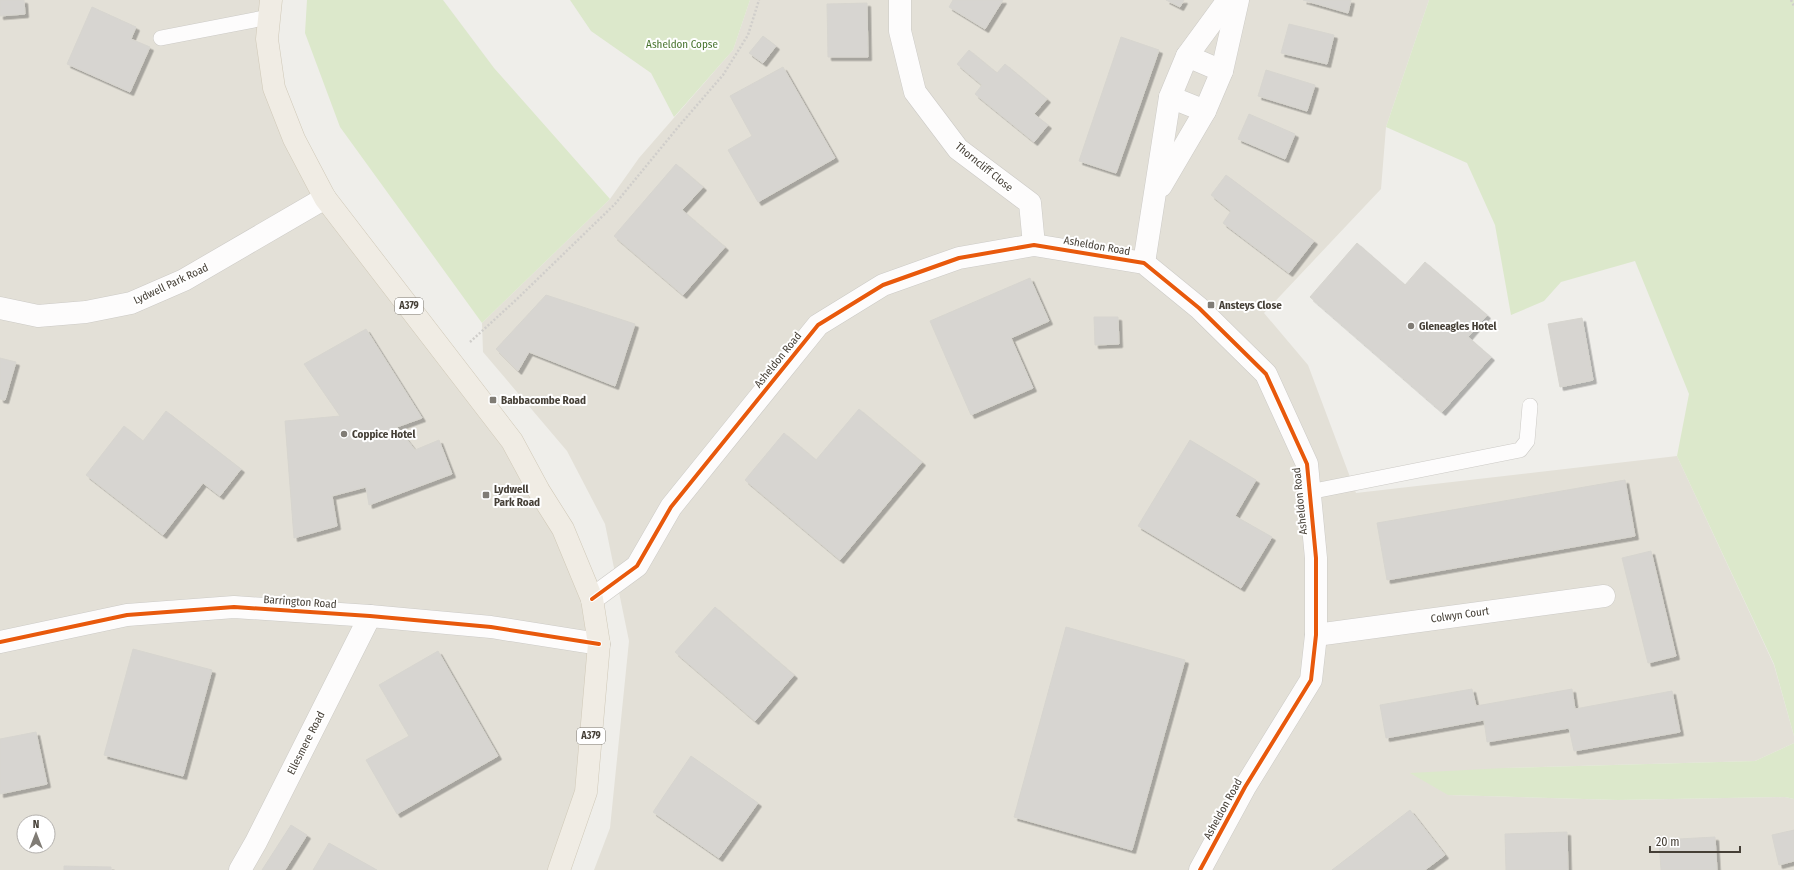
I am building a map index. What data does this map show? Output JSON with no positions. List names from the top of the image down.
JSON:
{
  "streets": {
    "main road": ["A379"],
    "street": [
      "Thorncliff Close",
      "Asheldon Road",
      "Lydwell Park Road",
      "Barrington Road",
      "Colwyn Court",
      "Ellesmere Road"
    ]
  },
  "crossings": [
    ["Thorncliff Close", "Asheldon Road"],
    ["Asheldon Road", "A379"],
    ["Asheldon Road", "Colwyn Court"],
    ["Lydwell Park Road", "A379"],
    ["A379", "Barrington Road"],
    ["Barrington Road", "Ellesmere Road"]
  ],
  "parks": ["Asheldon Copse"],
  "places": {
    "transit": ["Ansteys Close", "Babbacombe Road", "Lydwell Park Road"],
    "other": ["Gleneagles Hotel", "Coppice Hotel"]
  },
  "scale_bar": "20 m",
  "north": "top"
}
